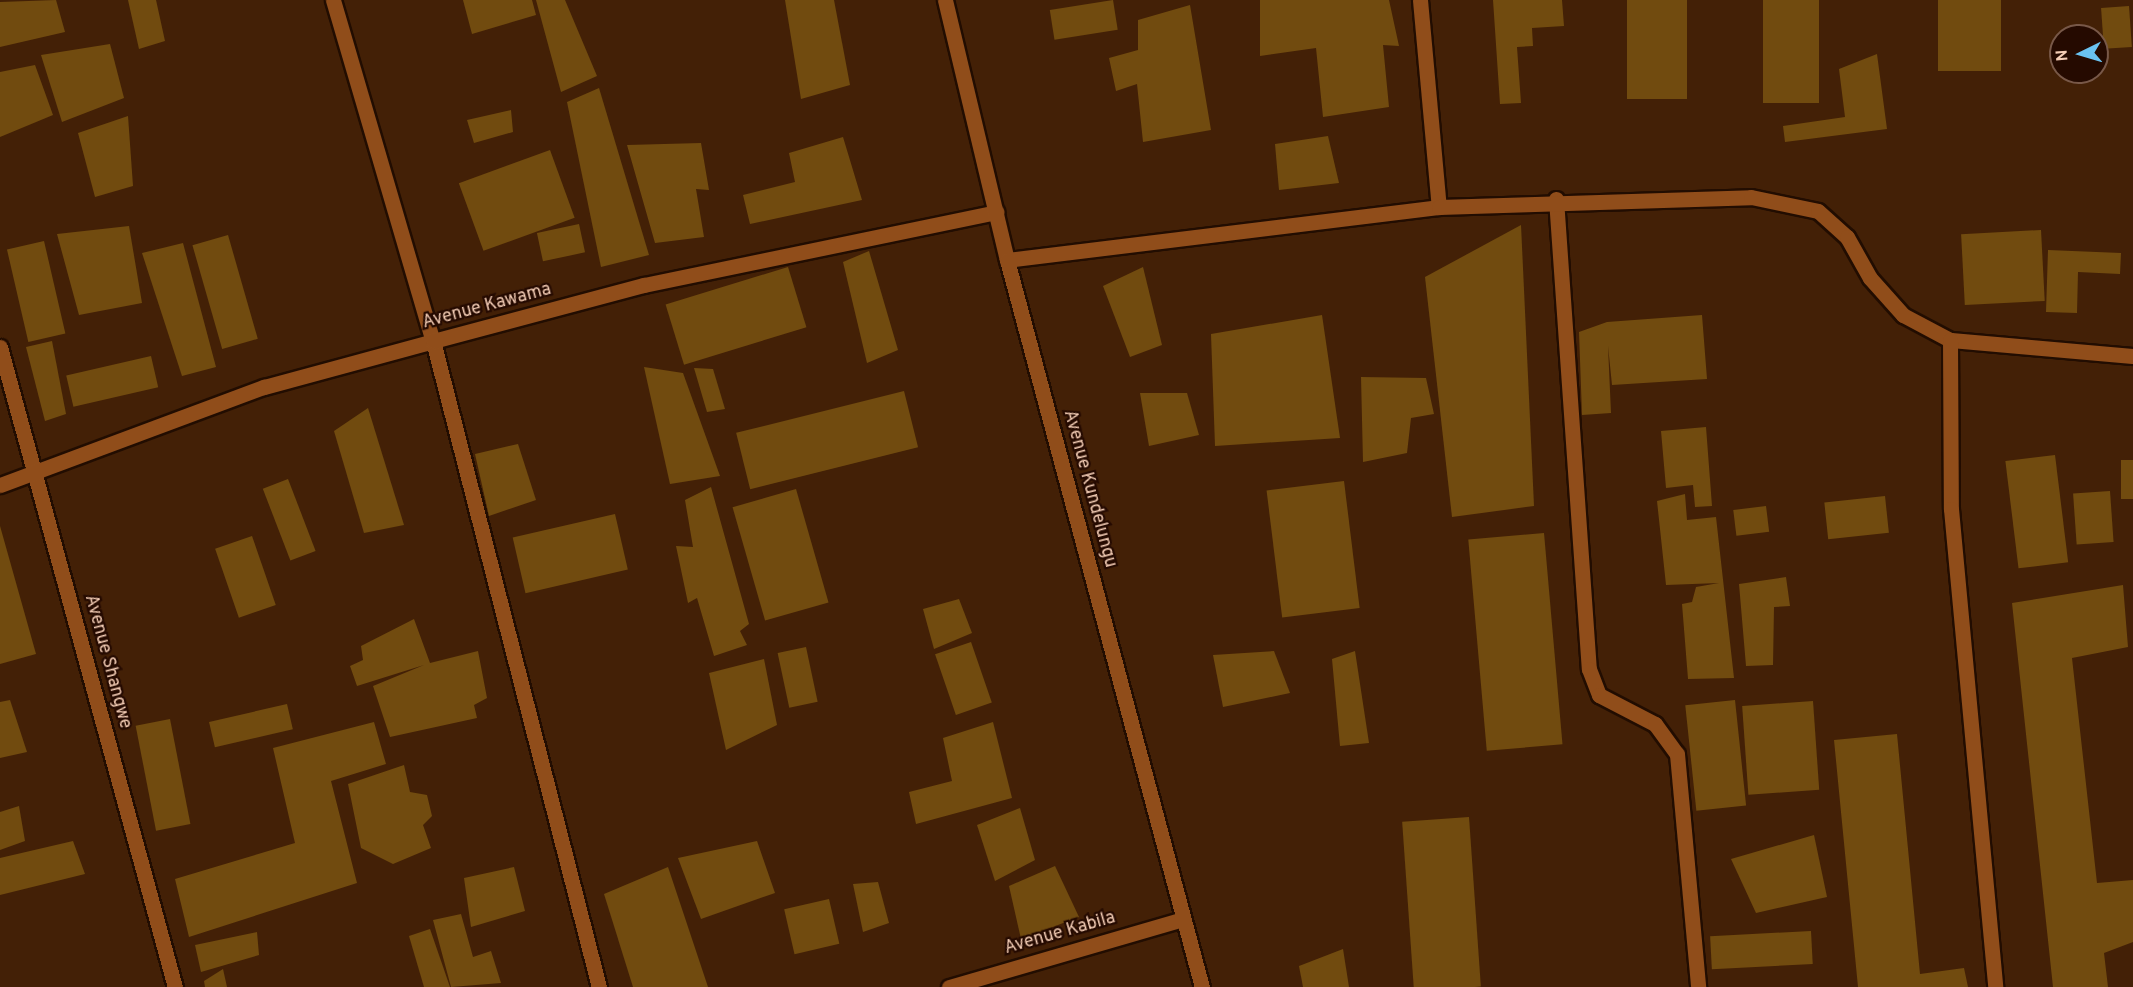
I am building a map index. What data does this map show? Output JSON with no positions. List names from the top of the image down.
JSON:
{
  "streets": {
    "street": [
      "Avenue Kawama",
      "Avenue Kundelungu",
      "Avenue Shangwe",
      "Avenue Kabila"
    ]
  },
  "crossings": [
    ["Avenue Kawama", "Avenue Kundelungu"],
    ["Avenue Kawama", "Avenue Shangwe"],
    ["Avenue Kundelungu", "Avenue Kabila"]
  ],
  "north": "left"
}
